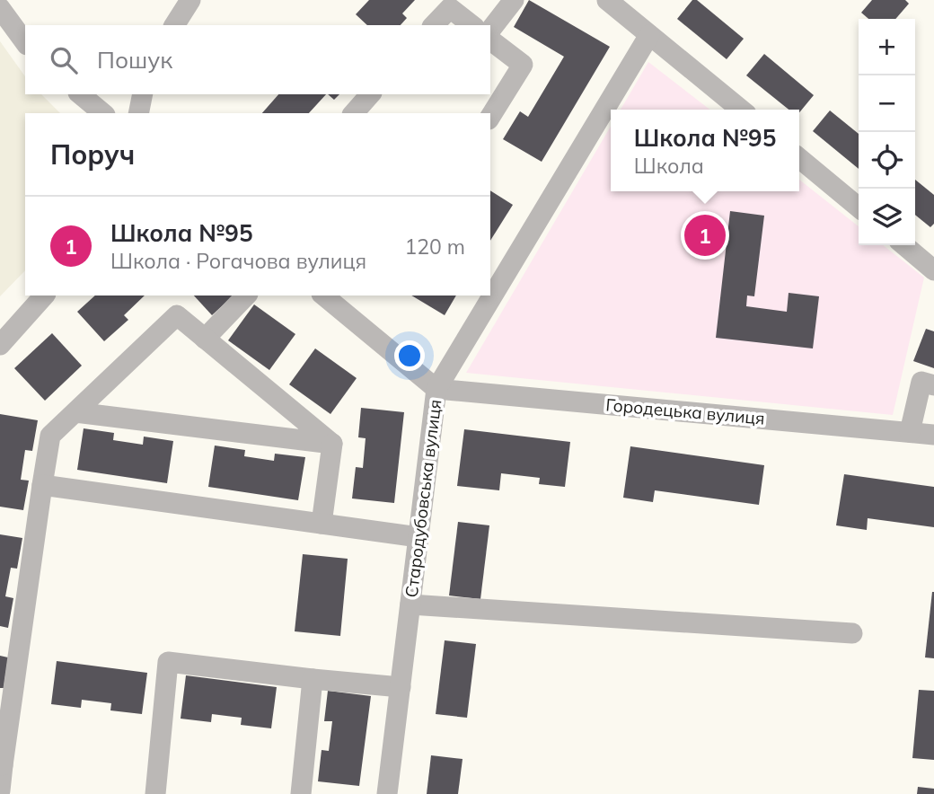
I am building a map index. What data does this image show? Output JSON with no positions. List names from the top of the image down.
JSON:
{
  "streets": {
    "street": ["Городецька вулиця", "Стародубовська вулиця"]
  },
  "crossings": [
    ["Городецька вулиця", "Стародубовська вулиця"]
  ],
  "page": {
    "map_buttons": ["+", "−"],
    "search": "Пошук",
    "popup": ["Школа №95", "Школа"],
    "heading": "Поруч",
    "list": [
      {
        "mark": "1",
        "name": "Школа №95",
        "note": "Школа · Рогачова вулиця",
        "value": "120 m"
      }
    ],
    "pins": "1"
  }
}
